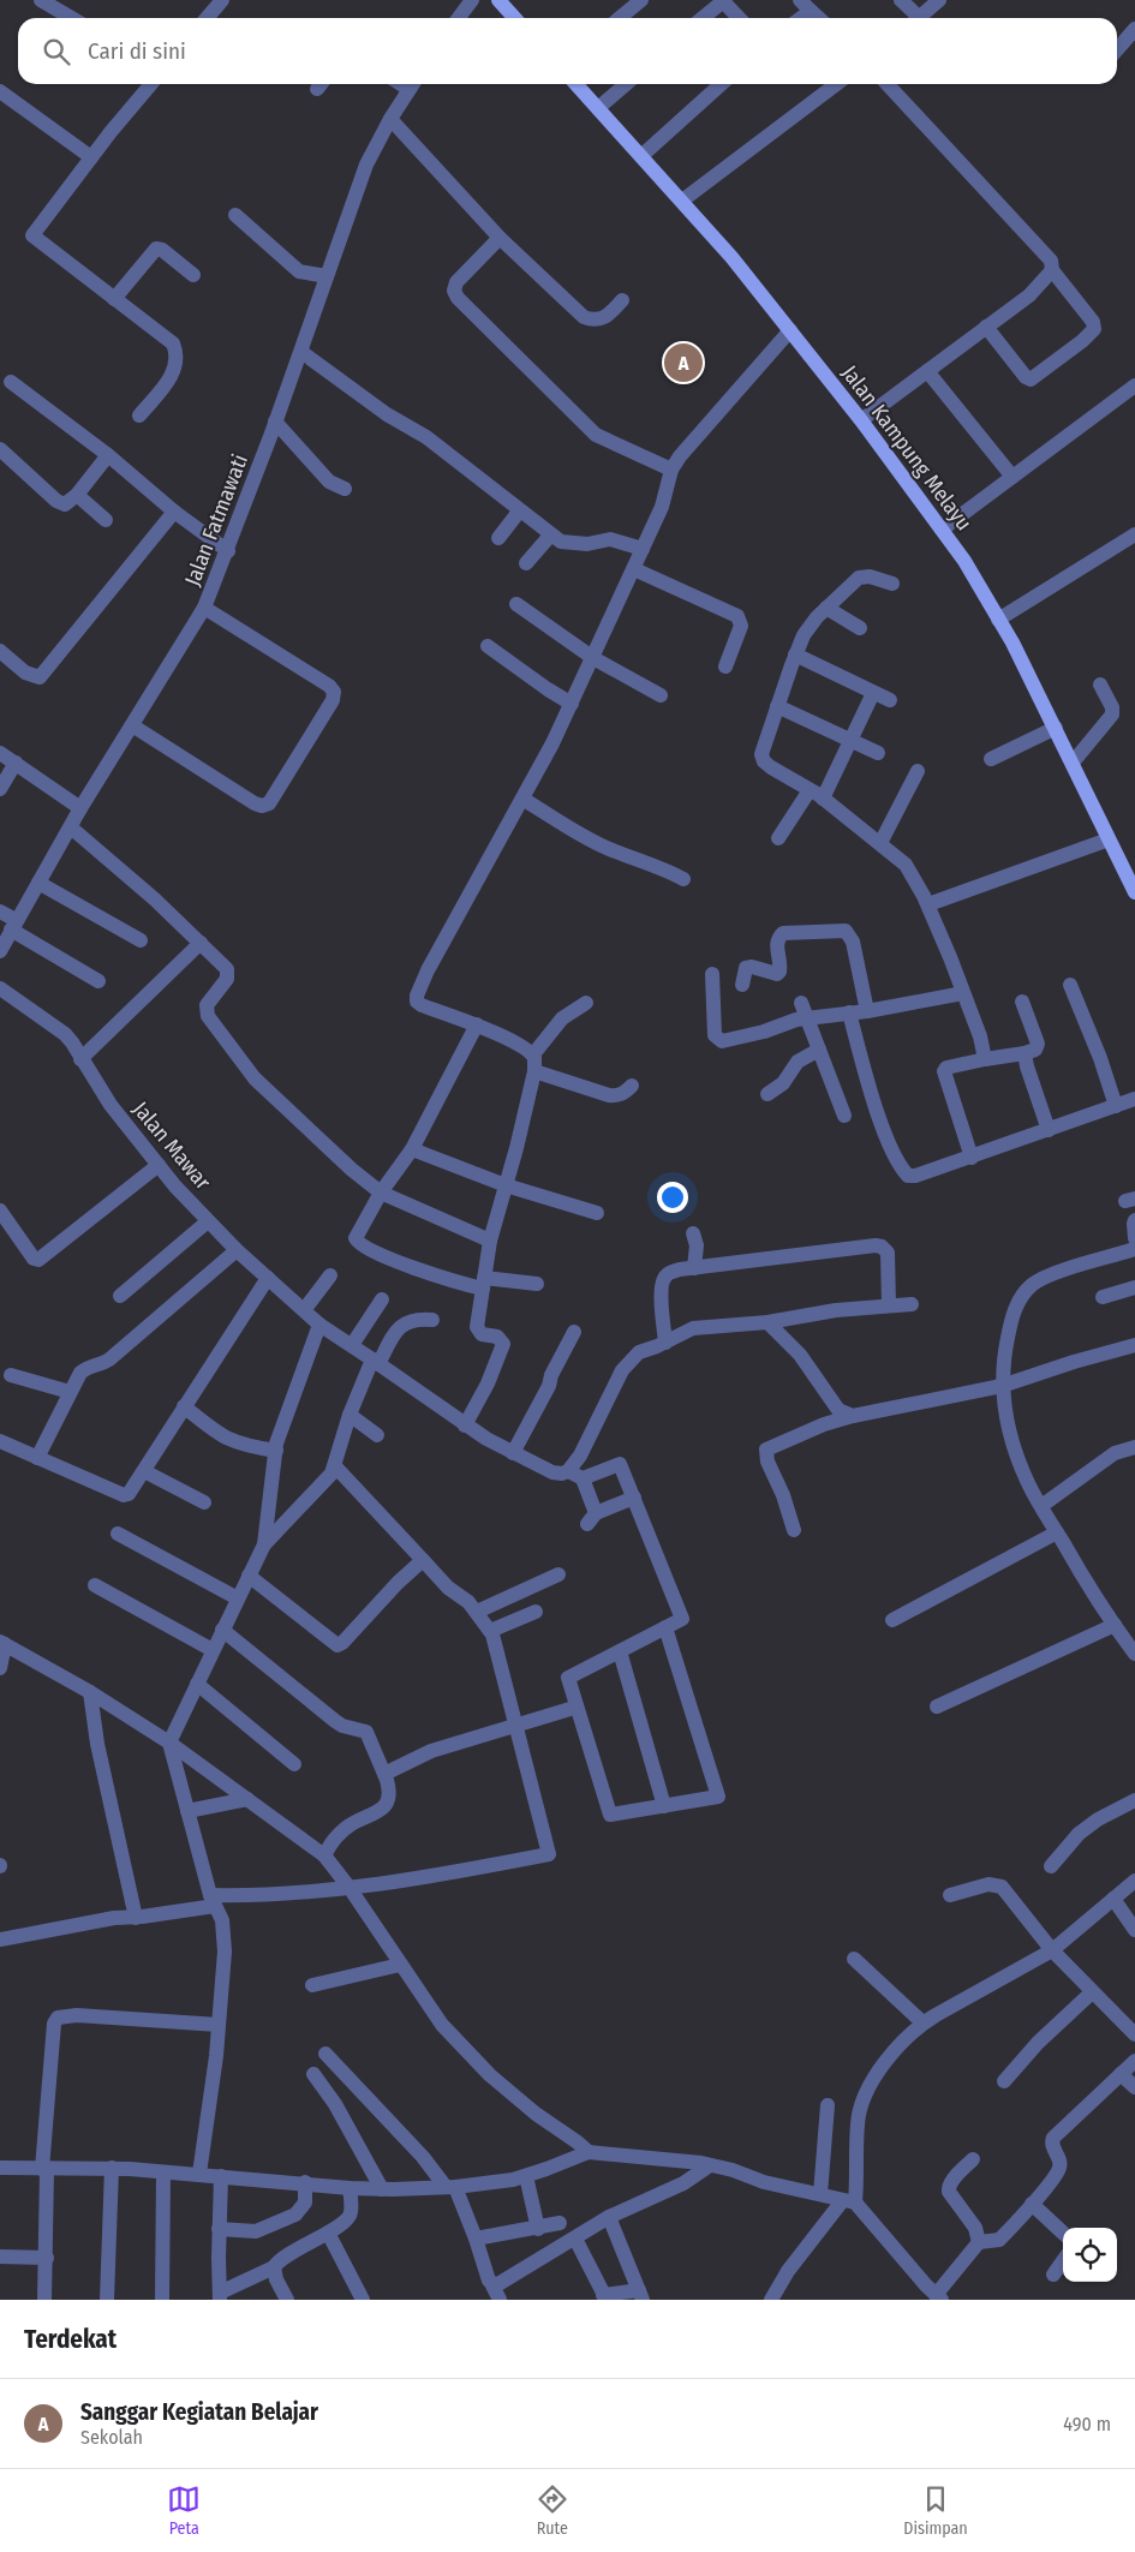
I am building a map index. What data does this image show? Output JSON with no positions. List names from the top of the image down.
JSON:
{
  "streets": {
    "main road": ["Jalan Kampung Melayu"],
    "street": ["Jalan Fatmawati", "Jalan Mawar"]
  },
  "page": {
    "search": "Cari di sini",
    "pins": "A",
    "heading": "Terdekat",
    "list": [
      {
        "mark": "A",
        "name": "Sanggar Kegiatan Belajar",
        "note": "Sekolah",
        "value": "490 m"
      }
    ],
    "nav": ["Peta", "Rute", "Disimpan"]
  }
}
